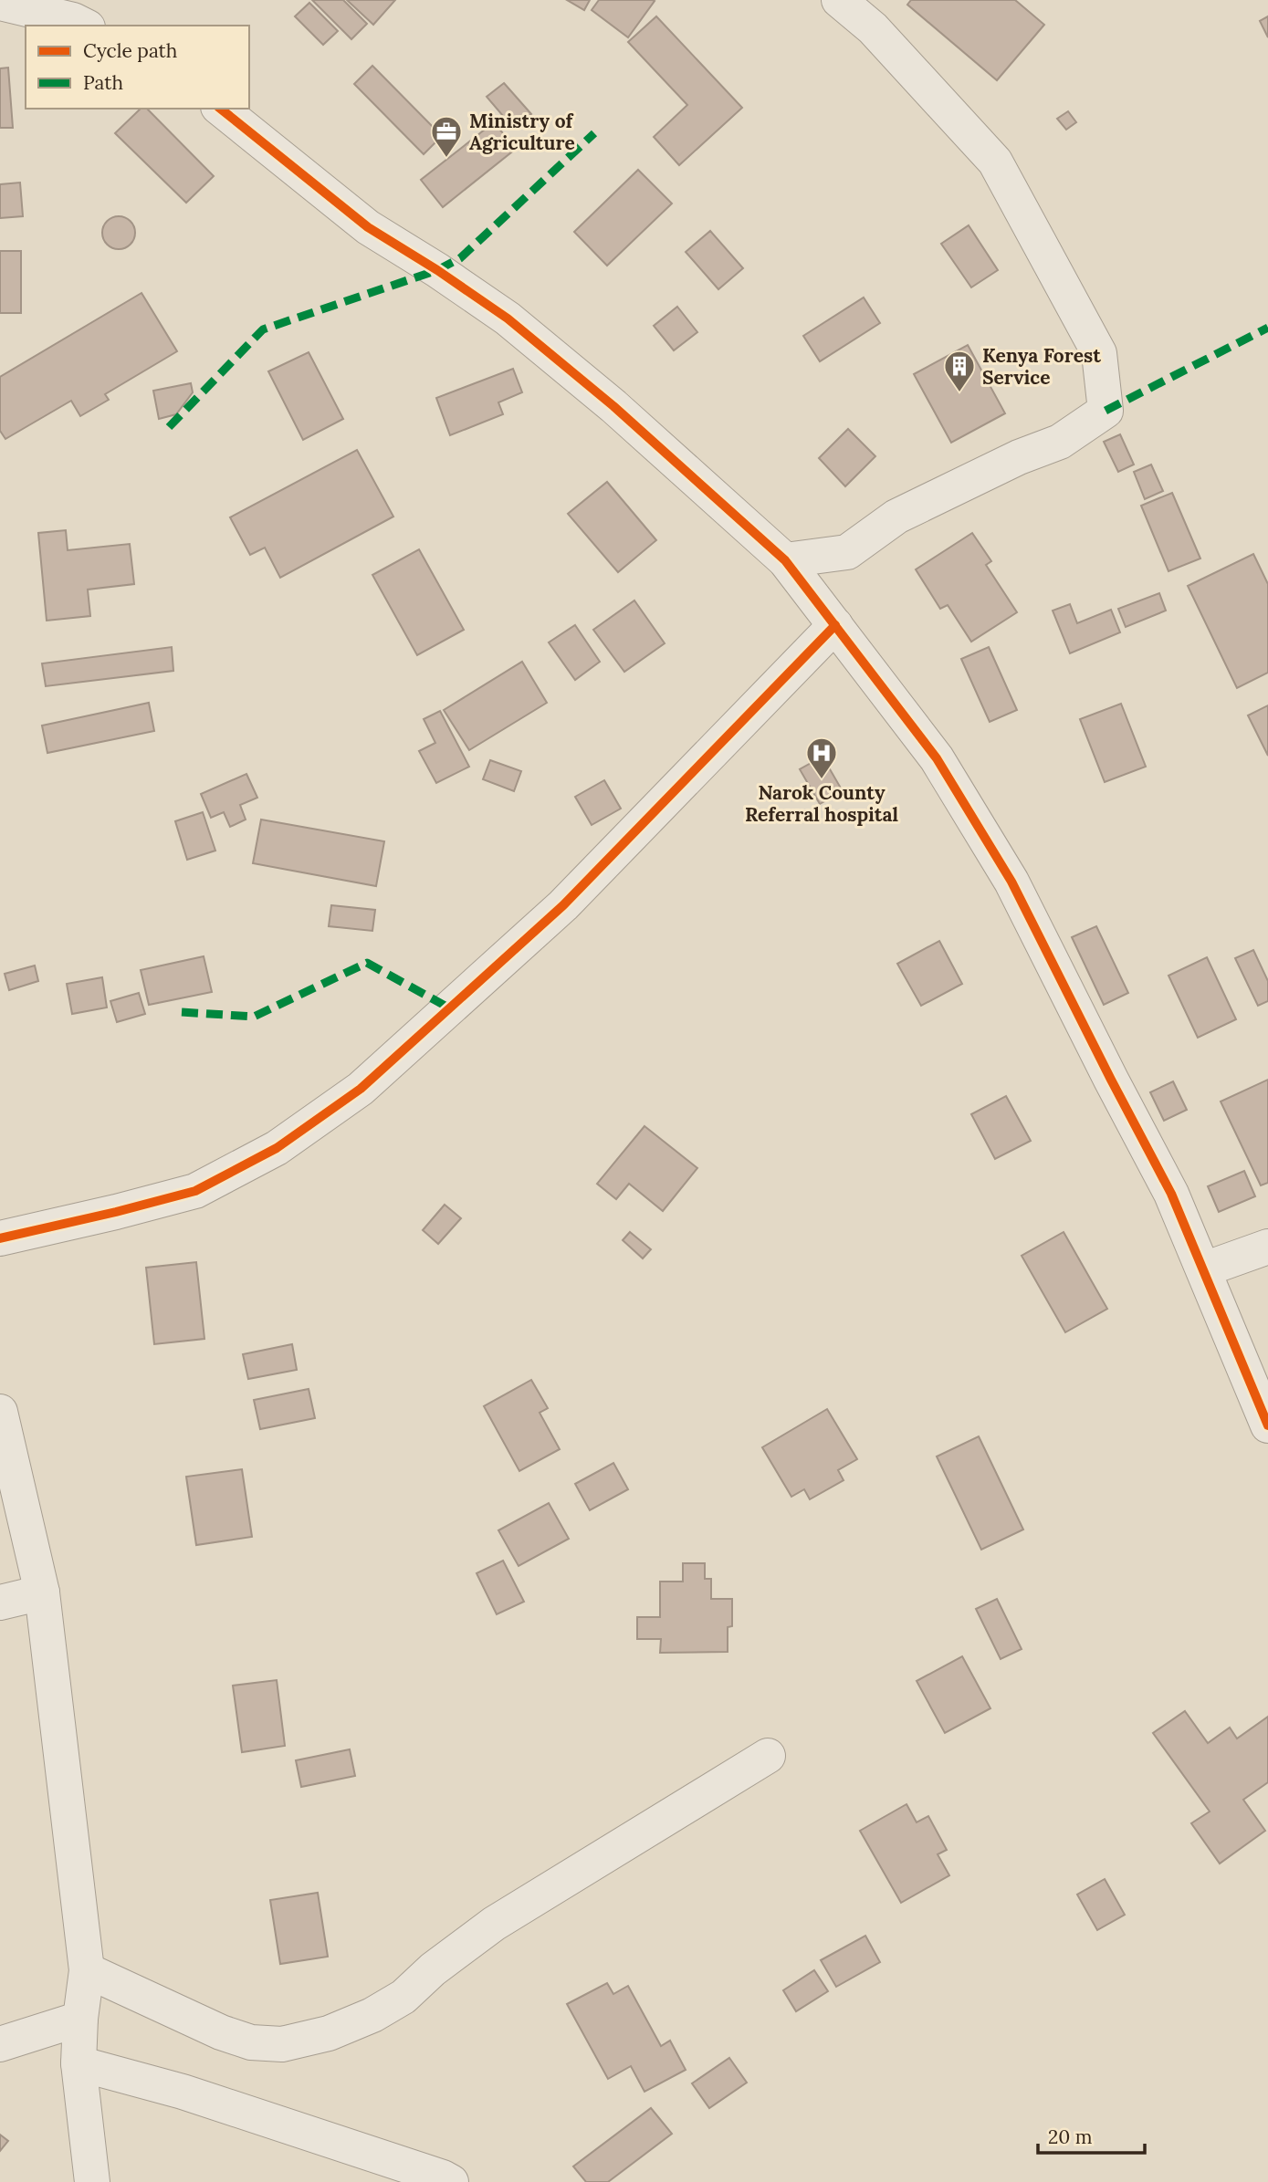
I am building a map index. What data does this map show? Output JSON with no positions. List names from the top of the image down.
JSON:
{
  "places": {
    "office": ["Ministry of Agriculture"],
    "building": ["Kenya Forest Service"],
    "hospital": ["Narok County Referral hospital"]
  },
  "legend": ["Cycle path", "Path"],
  "scale_bar": "20 m"
}
